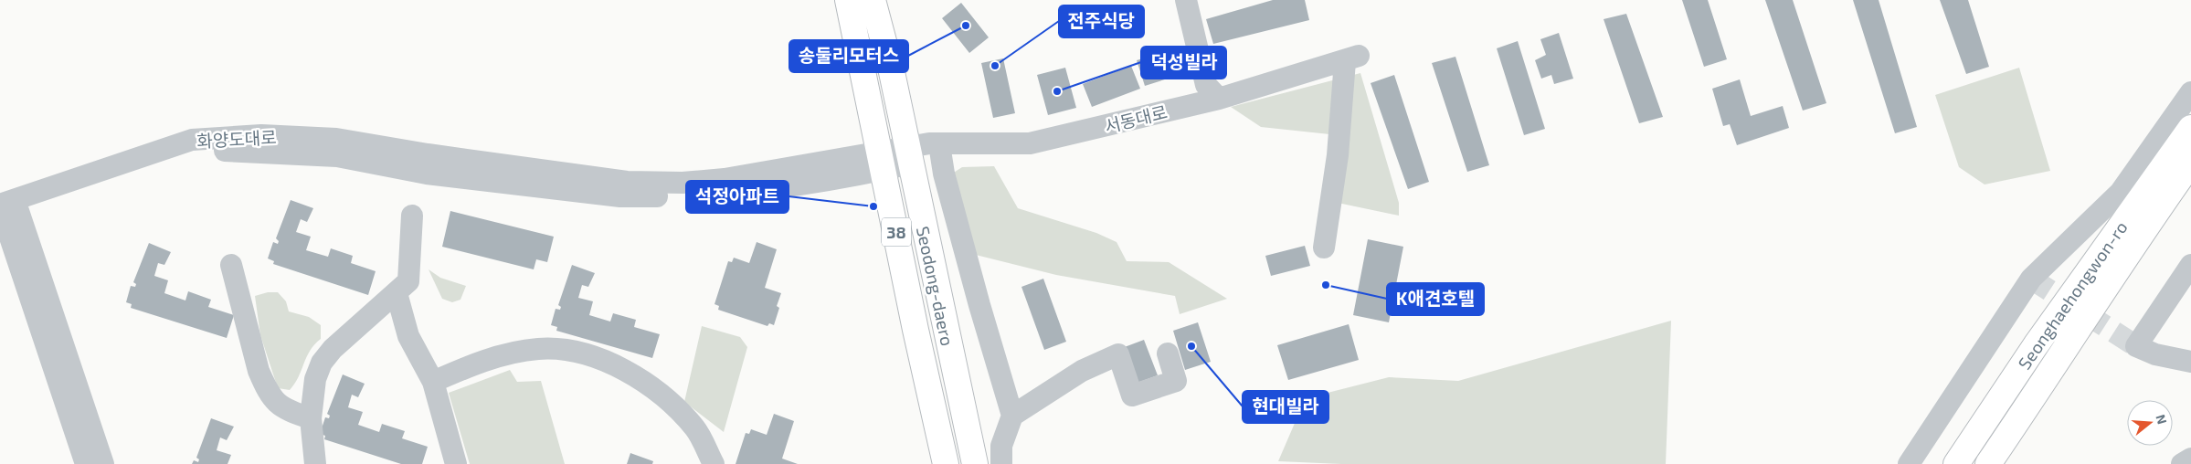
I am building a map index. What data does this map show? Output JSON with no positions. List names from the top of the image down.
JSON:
{
  "streets": {
    "main road": ["38", "Seodong-daero", "Seonghaehongwon-ro"],
    "street": ["서동대로", "화양도대로"]
  },
  "crossings": [
    ["서동대로", "화양도대로"],
    ["서동대로", "Seodong-daero"],
    ["화양도대로", "Seodong-daero"]
  ],
  "places": [
    "송둘리모터스",
    "전주식당",
    "덕성빌라",
    "석정아파트",
    "K애견호텔",
    "현대빌라"
  ],
  "north": "right"
}
